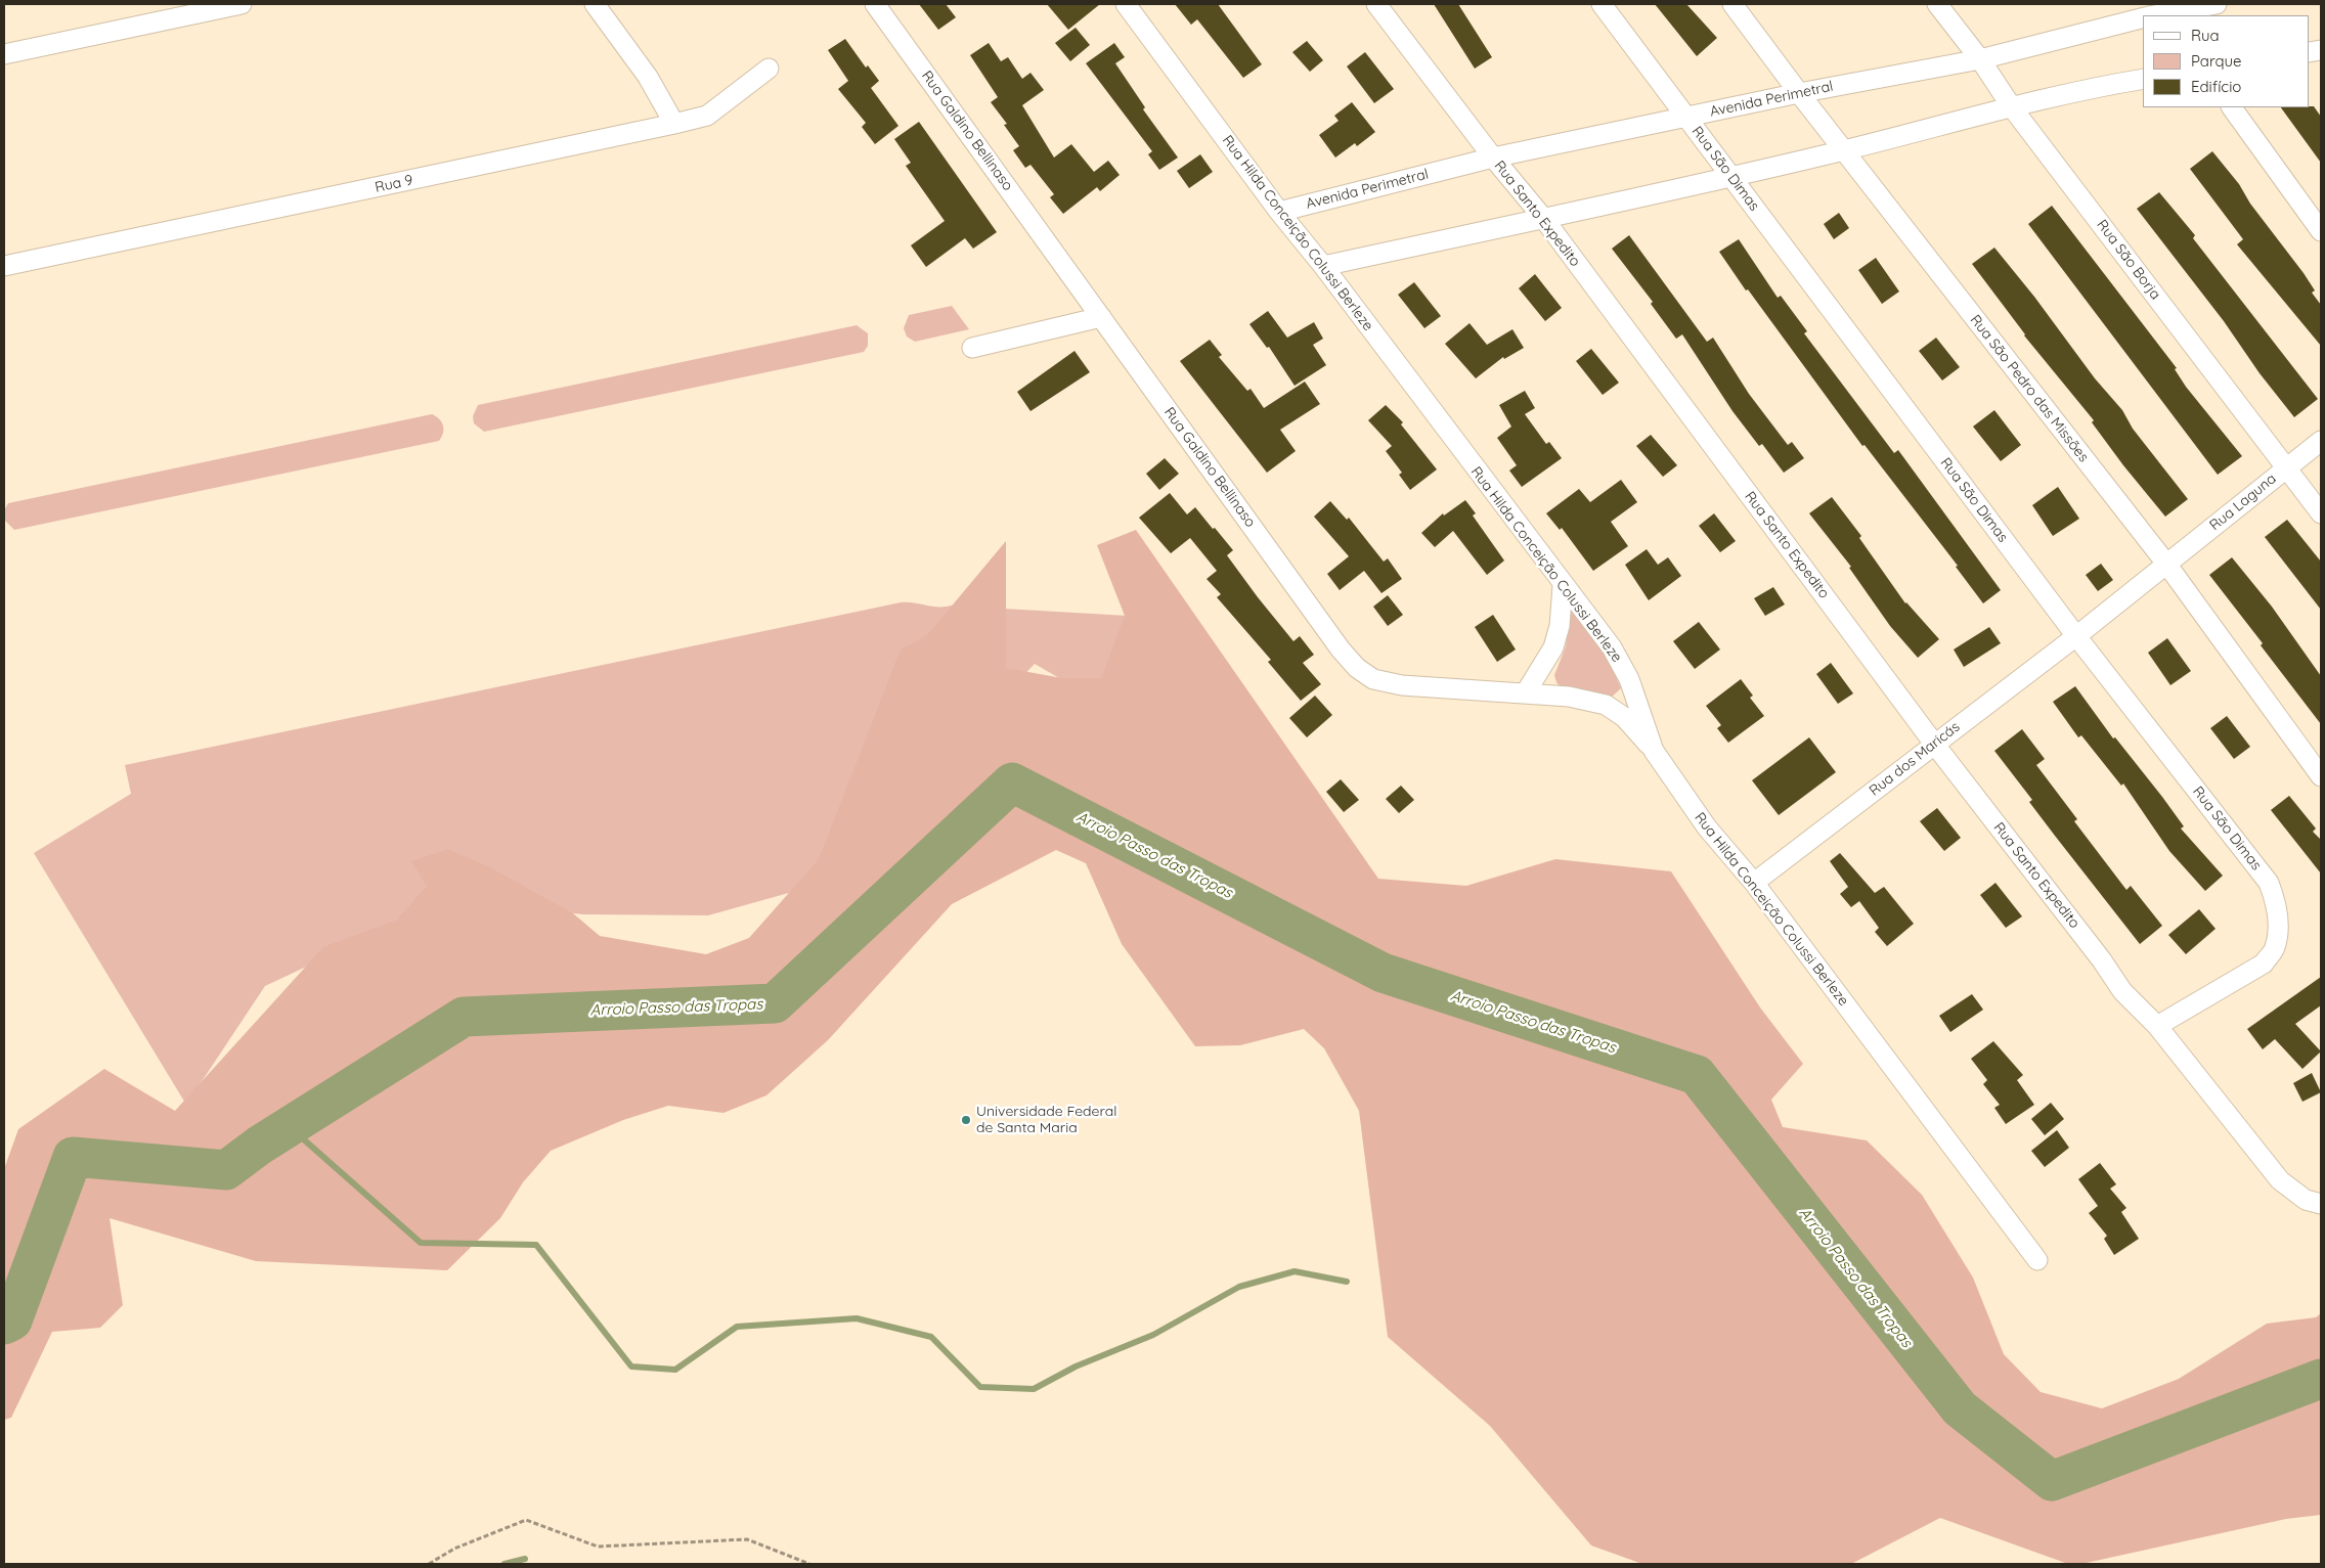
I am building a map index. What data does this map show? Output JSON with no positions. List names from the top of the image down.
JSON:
{
  "streets": {
    "street": [
      "Avenida Perimetral",
      "Rua Galdino Bellinaso",
      "Rua São Dimas",
      "Rua 9",
      "Rua Santo Expedito",
      "Rua Hilda Conceição Colussi Berleze",
      "Rua São Borja",
      "Rua São Pedro das Missões",
      "Rua Laguna",
      "Rua dos Maricás"
    ]
  },
  "crossings": [
    ["Avenida Perimetral", "Rua São Dimas"],
    ["Avenida Perimetral", "Rua Santo Expedito"],
    ["Avenida Perimetral", "Rua Hilda Conceição Colussi Berleze"],
    ["Avenida Perimetral", "Rua São Borja"],
    ["Avenida Perimetral", "Rua São Pedro das Missões"],
    ["Rua Galdino Bellinaso", "Rua Hilda Conceição Colussi Berleze"],
    ["Rua São Dimas", "Rua Santo Expedito"],
    ["Rua São Dimas", "Rua Laguna"],
    ["Rua São Dimas", "Rua dos Maricás"],
    ["Rua Santo Expedito", "Rua dos Maricás"],
    ["Rua Hilda Conceição Colussi Berleze", "Rua dos Maricás"],
    ["Rua São Borja", "Rua Laguna"],
    ["Rua São Pedro das Missões", "Rua Laguna"],
    ["Rua Laguna", "Rua dos Maricás"]
  ],
  "water": ["Arroio Passo das Tropas"],
  "places": ["Universidade Federal de Santa Maria"],
  "legend": ["Rua", "Parque", "Edifício"]
}
